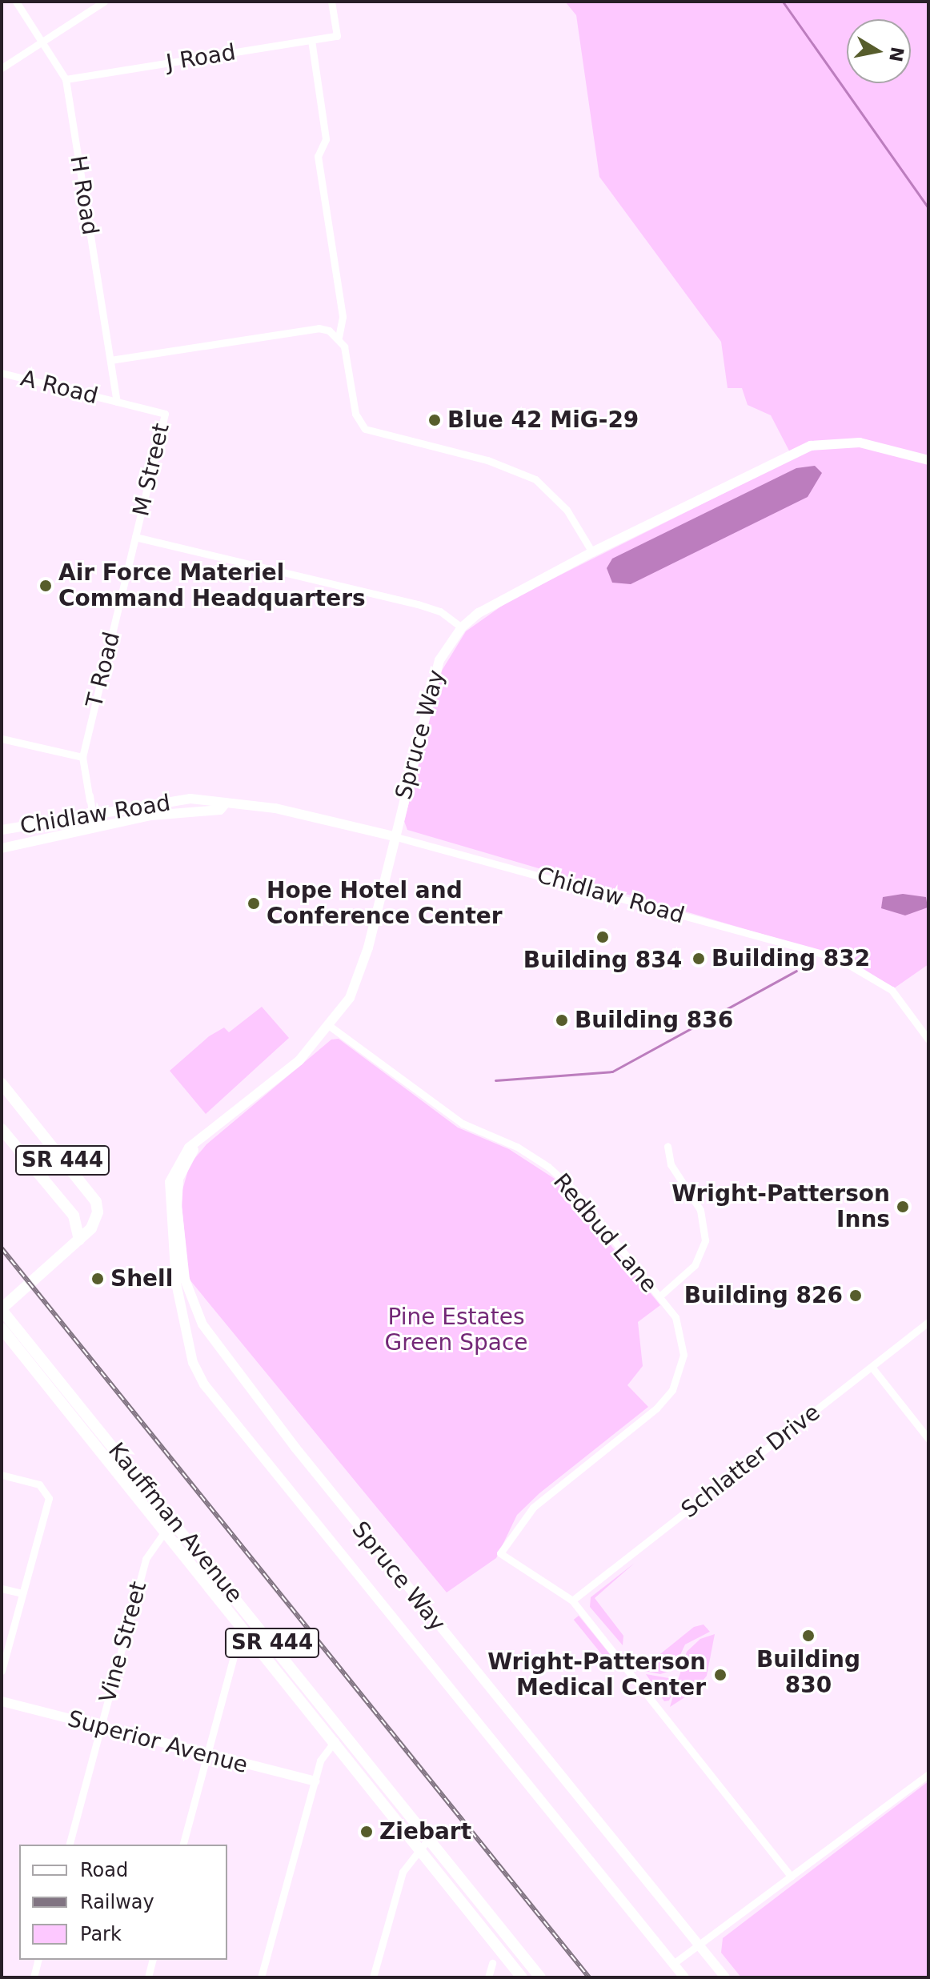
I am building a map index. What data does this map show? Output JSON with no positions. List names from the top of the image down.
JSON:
{
  "streets": {
    "main road": ["SR 444", "Kauffman Avenue"],
    "street": [
      "J Road",
      "H Road",
      "A Road",
      "M Street",
      "T Road",
      "Spruce Way",
      "Chidlaw Road",
      "Redbud Lane",
      "Schlatter Drive",
      "Vine Street",
      "Superior Avenue"
    ]
  },
  "crossings": [
    ["J Road", "H Road"],
    ["H Road", "A Road"],
    ["H Road", "M Street"],
    ["A Road", "M Street"],
    ["M Street", "T Road"],
    ["T Road", "Chidlaw Road"],
    ["Spruce Way", "Chidlaw Road"],
    ["Spruce Way", "Redbud Lane"],
    ["SR 444", "Kauffman Avenue"],
    ["Redbud Lane", "Schlatter Drive"],
    ["Kauffman Avenue", "Vine Street"],
    ["Vine Street", "Superior Avenue"]
  ],
  "parks": ["Pine Estates Green Space"],
  "places": [
    "Blue 42 MiG-29",
    "Air Force Materiel Command Headquarters",
    "Hope Hotel and Conference Center",
    "Building 834",
    "Building 832",
    "Building 836",
    "Wright-Patterson Inns",
    "Shell",
    "Building 826",
    "Building 830",
    "Wright-Patterson Medical Center",
    "Ziebart"
  ],
  "legend": ["Road", "Railway", "Park"],
  "north": "right"
}
